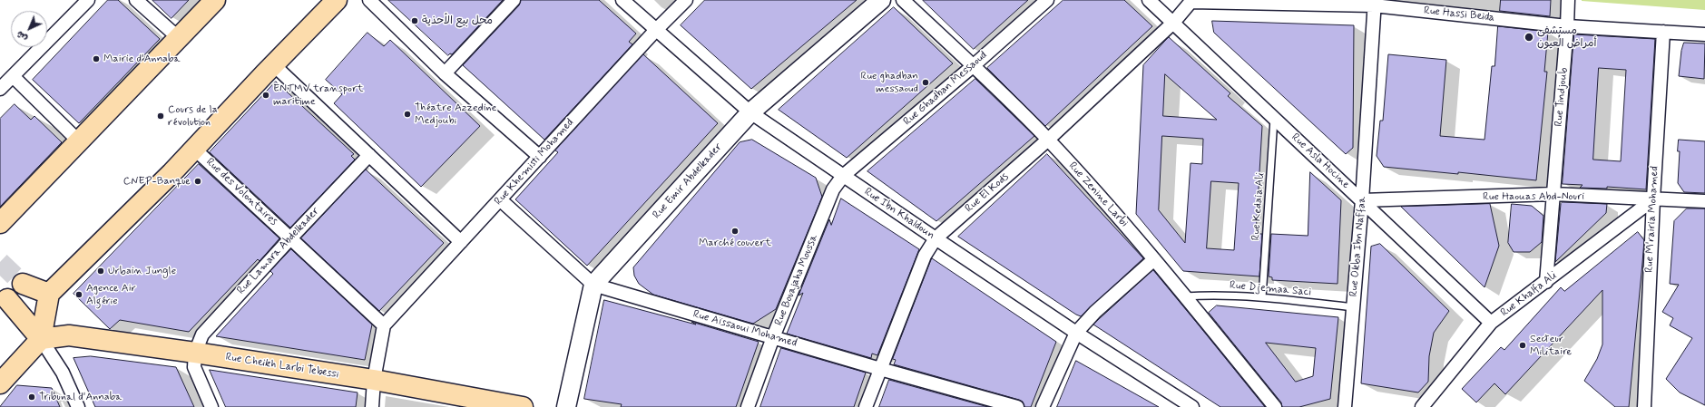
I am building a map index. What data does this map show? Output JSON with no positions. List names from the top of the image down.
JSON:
{
  "streets": {
    "main road": ["Rue Cheikh Larbi Tebessi"],
    "street": [
      "Rue Hassi Beida",
      "Rue Ghadban Messaoud",
      "Rue Tindjoub",
      "Rue Asla Hocine",
      "Rue Khemisti Mohamed",
      "Rue Emir Abdelkader",
      "Rue des Volontaires",
      "Rue El Kods",
      "Rue Zenine Larbi",
      "Rue Haouas Abd-Nouri",
      "Rue Ibn Khaldoun",
      "Rue M'rairia Mohamed",
      "Rue Okba Ibn Naffaa",
      "Rue Lamara Abdelkader",
      "Rue Bouajaha Moussa",
      "Rue Khalfa Ali",
      "Rue Aïssaoui Mohamed"
    ],
    "lane": ["Rue Kedaia Ali", "Rue Djemaa Saci"]
  },
  "crossings": [
    ["Rue Hassi Beida", "Rue Tindjoub"],
    ["Rue Hassi Beida", "Rue El Kods"],
    ["Rue Hassi Beida", "Rue M'rairia Mohamed"],
    ["Rue Hassi Beida", "Rue Okba Ibn Naffaa"],
    ["Rue Ghadban Messaoud", "Rue Zenine Larbi"],
    ["Rue Ghadban Messaoud", "Rue Ibn Khaldoun"],
    ["Rue Ghadban Messaoud", "Rue Bouajaha Moussa"],
    ["Rue Tindjoub", "Rue Haouas Abd-Nouri"],
    ["Rue Tindjoub", "Rue Khalfa Ali"],
    ["Rue Asla Hocine", "Rue El Kods"],
    ["Rue Asla Hocine", "Rue Haouas Abd-Nouri"],
    ["Rue Asla Hocine", "Rue Kedaia Ali"],
    ["Rue Asla Hocine", "Rue Okba Ibn Naffaa"],
    ["Rue Asla Hocine", "Rue Khalfa Ali"],
    ["Rue Khemisti Mohamed", "Rue des Volontaires"],
    ["Rue Khemisti Mohamed", "Rue Ibn Khaldoun"],
    ["Rue Khemisti Mohamed", "Rue Aïssaoui Mohamed"],
    ["Rue Emir Abdelkader", "Rue Ibn Khaldoun"],
    ["Rue Emir Abdelkader", "Rue Aïssaoui Mohamed"],
    ["Rue des Volontaires", "Rue Lamara Abdelkader"],
    ["Rue El Kods", "Rue Zenine Larbi"],
    ["Rue El Kods", "Rue Ibn Khaldoun"],
    ["Rue El Kods", "Rue Aïssaoui Mohamed"],
    ["Rue Zenine Larbi", "Rue Djemaa Saci"],
    ["Rue Haouas Abd-Nouri", "Rue M'rairia Mohamed"],
    ["Rue Haouas Abd-Nouri", "Rue Okba Ibn Naffaa"],
    ["Rue Haouas Abd-Nouri", "Rue Khalfa Ali"],
    ["Rue Kedaia Ali", "Rue Djemaa Saci"],
    ["Rue Ibn Khaldoun", "Rue Bouajaha Moussa"],
    ["Rue M'rairia Mohamed", "Rue Khalfa Ali"],
    ["Rue Okba Ibn Naffaa", "Rue Djemaa Saci"],
    ["Rue Lamara Abdelkader", "Rue Cheikh Larbi Tebessi"],
    ["Rue Bouajaha Moussa", "Rue Aïssaoui Mohamed"]
  ],
  "places": [
    "محل بيع الأحذية",
    "مستشفى أمراض العيون",
    "Mairie d'Annaba",
    "Rue ghadban messaoud",
    "ENTMV transport maritime",
    "Théatre Azzedine Medjoubi",
    "Cours de la révolution",
    "CNEP-Banque",
    "Marché couvert",
    "Urbain Jungle",
    "Agence Air Algérie",
    "Secteur Militaire",
    "Tribunal d'Annaba"
  ],
  "north": "bottom left"
}
